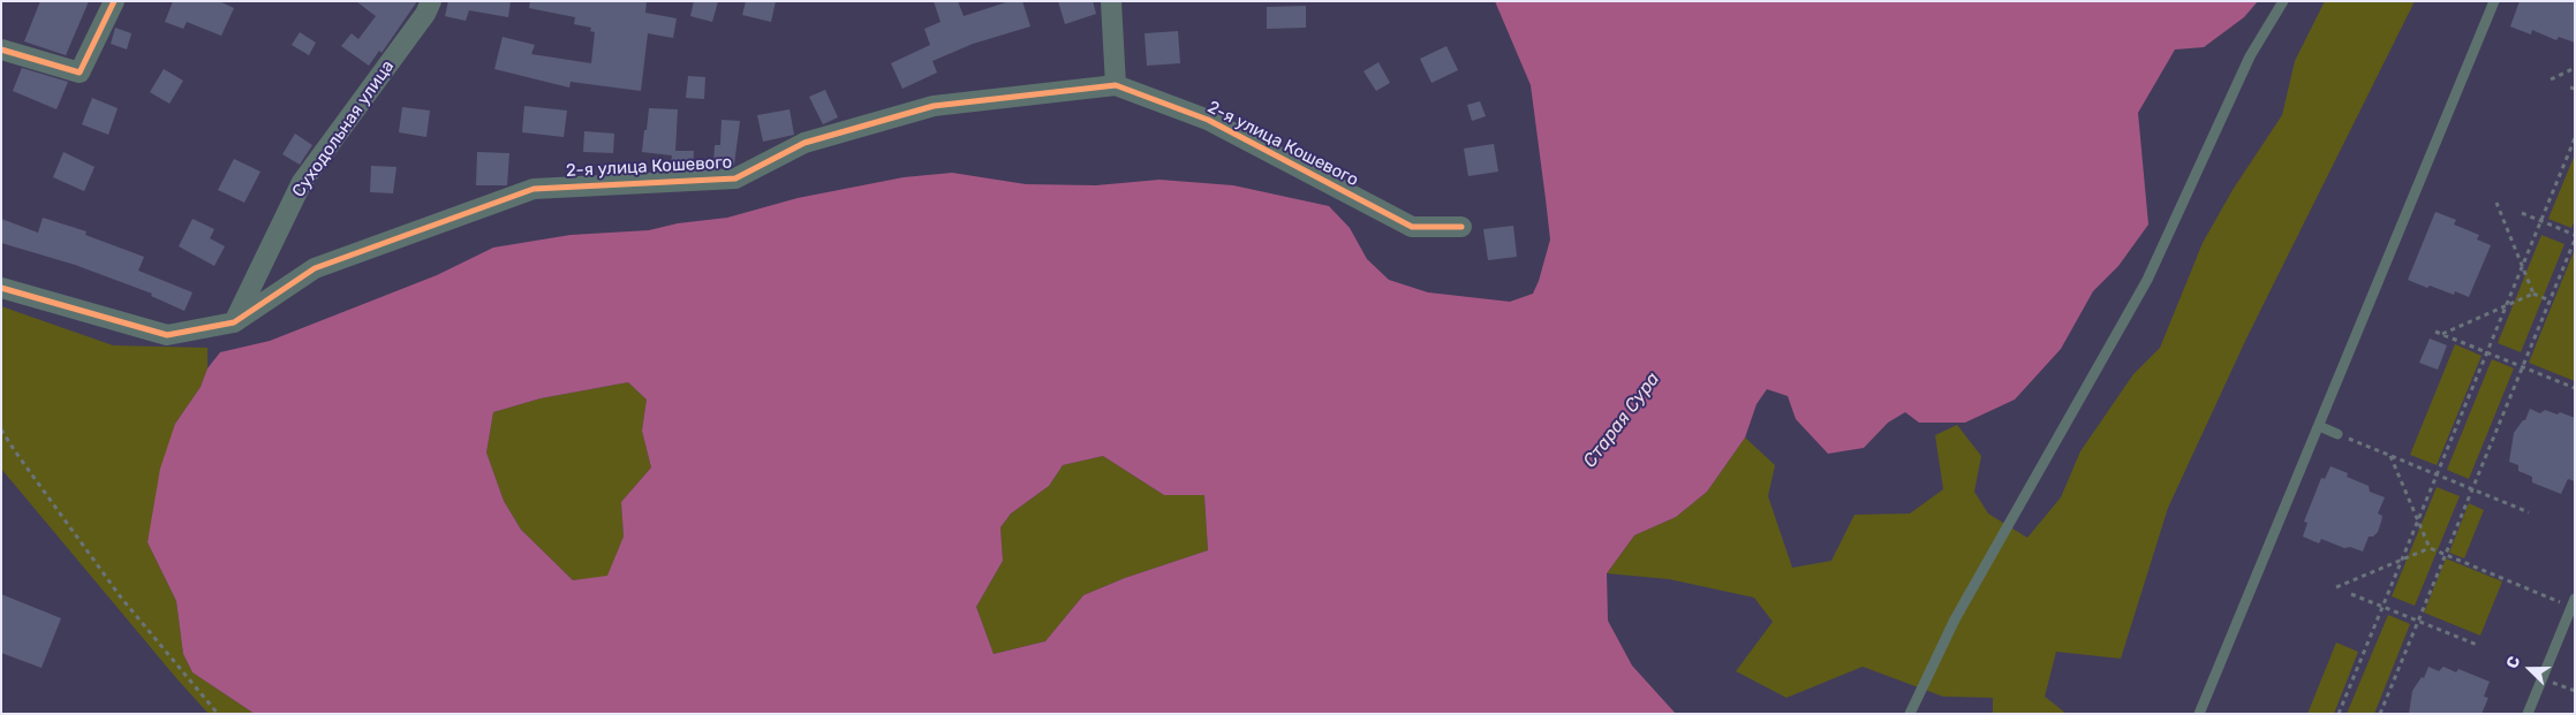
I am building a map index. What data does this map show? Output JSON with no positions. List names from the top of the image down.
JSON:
{
  "streets": {
    "street": ["Суходольная улица", "2-я улица Кошевого"]
  },
  "crossings": [
    ["Суходольная улица", "2-я улица Кошевого"]
  ],
  "water": ["Старая Сура"],
  "north": "left"
}
